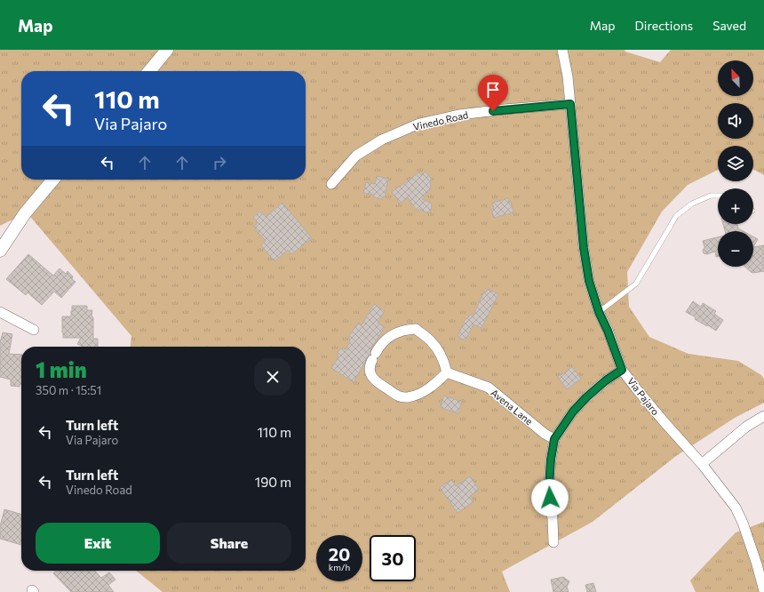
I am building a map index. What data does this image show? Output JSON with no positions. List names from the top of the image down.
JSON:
{
  "streets": {
    "street": ["Vinedo Road", "Via Pajaro", "Avena Lane"]
  },
  "crossings": [
    ["Vinedo Road", "Via Pajaro"]
  ],
  "north": "top left",
  "page": {
    "header": "Map",
    "nav": ["Map", "Directions", "Saved"],
    "map_buttons": ["+", "−"],
    "turn": ["110 m", "Via Pajaro"],
    "heading": ["1 min", "350 m · 15:51"],
    "list": [
      {
        "name": "Turn left",
        "note": "Via Pajaro",
        "value": "110 m"
      },
      {
        "name": "Turn left",
        "note": "Vinedo Road",
        "value": "190 m"
      }
    ],
    "buttons": ["Exit", "Share"],
    "speed": "20 km/h",
    "limit": "30"
  }
}
